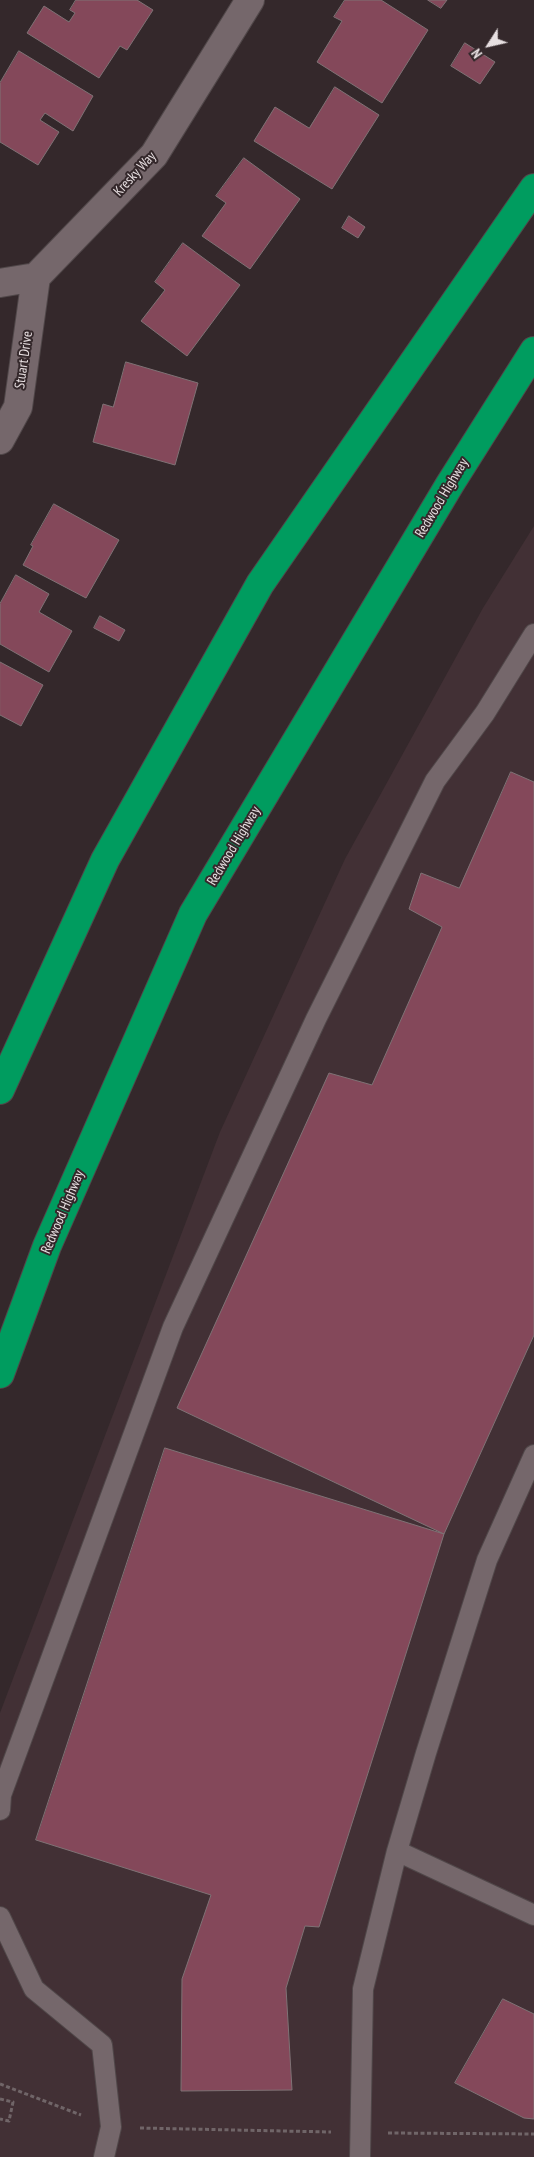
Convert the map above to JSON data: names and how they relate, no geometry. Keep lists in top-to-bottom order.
{
  "streets": {
    "highway": ["Redwood Highway"],
    "street": ["Kresky Way", "Stuart Drive"]
  },
  "crossings": [
    ["Kresky Way", "Stuart Drive"]
  ],
  "north": "bottom left"
}
